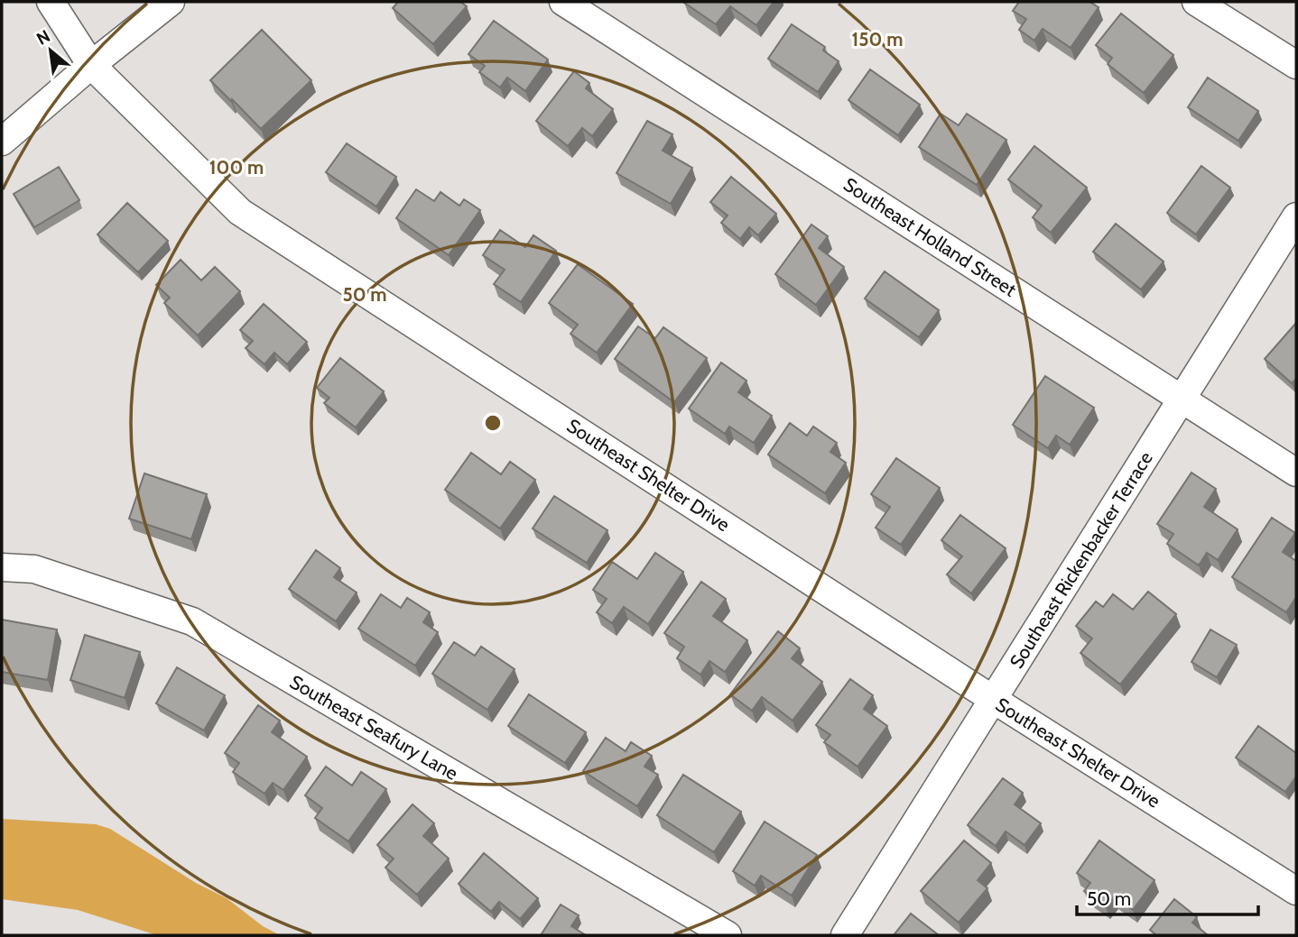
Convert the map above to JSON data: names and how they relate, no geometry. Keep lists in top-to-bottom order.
{
  "streets": {
    "street": [
      "Southeast Holland Street",
      "Southeast Shelter Drive",
      "Southeast Rickenbacker Terrace",
      "Southeast Seafury Lane"
    ]
  },
  "crossings": [
    ["Southeast Holland Street", "Southeast Rickenbacker Terrace"],
    ["Southeast Shelter Drive", "Southeast Rickenbacker Terrace"]
  ],
  "scale_bar": "50 m",
  "north": "top left",
  "rings": ["150 m", "100 m", "50 m"]
}
